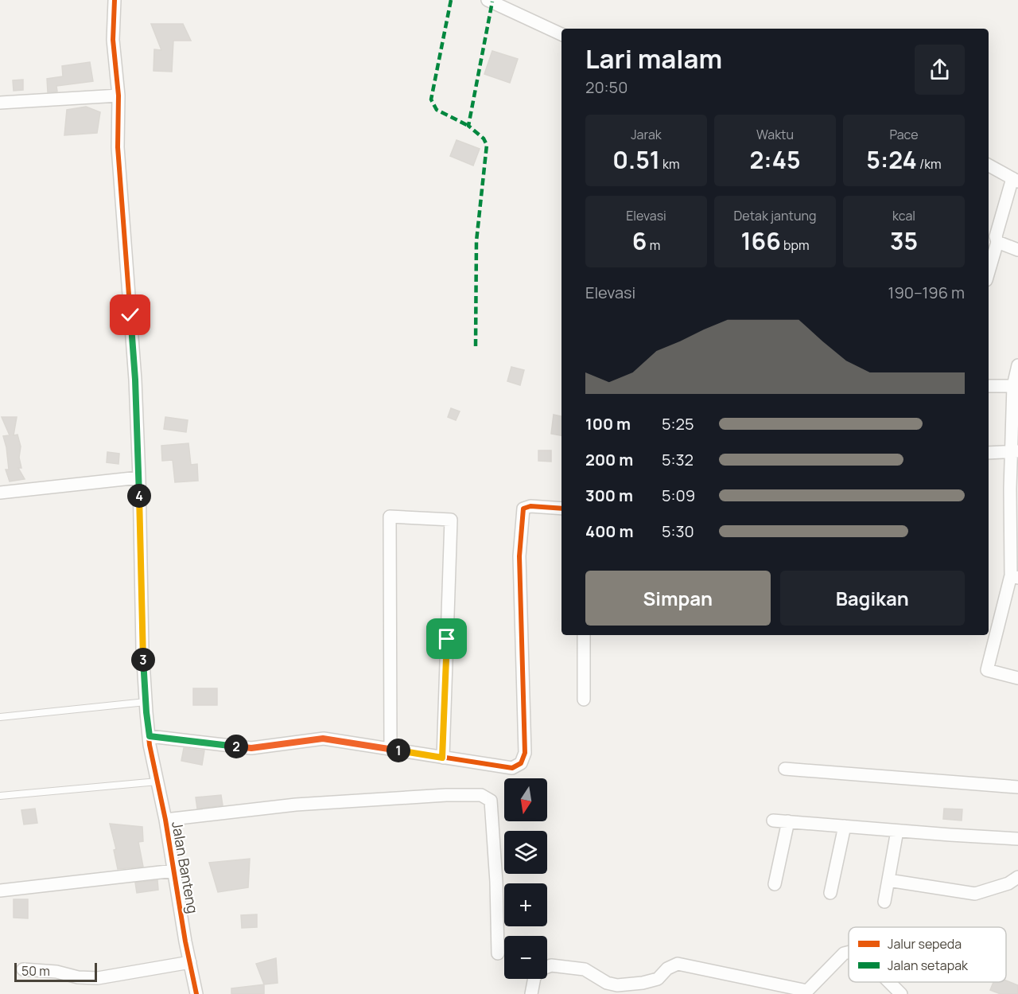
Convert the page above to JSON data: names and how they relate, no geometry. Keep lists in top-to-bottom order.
{
  "streets": {
    "street": ["Jalan Banteng"]
  },
  "legend": ["Jalur sepeda", "Jalan setapak"],
  "scale_bar": "50 m",
  "north": "bottom",
  "page": {
    "heading": ["Lari malam", "20:50"],
    "stats": [
      ["Jarak", "0.51 km"],
      ["Waktu", "2:45"],
      ["Pace", "5:24 /km"],
      ["Elevasi", "6 m"],
      ["Detak jantung", "166 bpm"],
      ["kcal", "35"]
    ],
    "chart": ["Elevasi", "190–196 m"],
    "list": [
      {
        "name": "100 m",
        "note": "5:25"
      },
      {
        "name": "200 m",
        "note": "5:32"
      },
      {
        "name": "300 m",
        "note": "5:09"
      },
      {
        "name": "400 m",
        "note": "5:30"
      }
    ],
    "pins": [
      "4",
      "3",
      "2",
      "1"
    ],
    "buttons": ["Simpan", "Bagikan"],
    "map_buttons": ["+", "−"],
    "scale": "50 m"
  }
}
